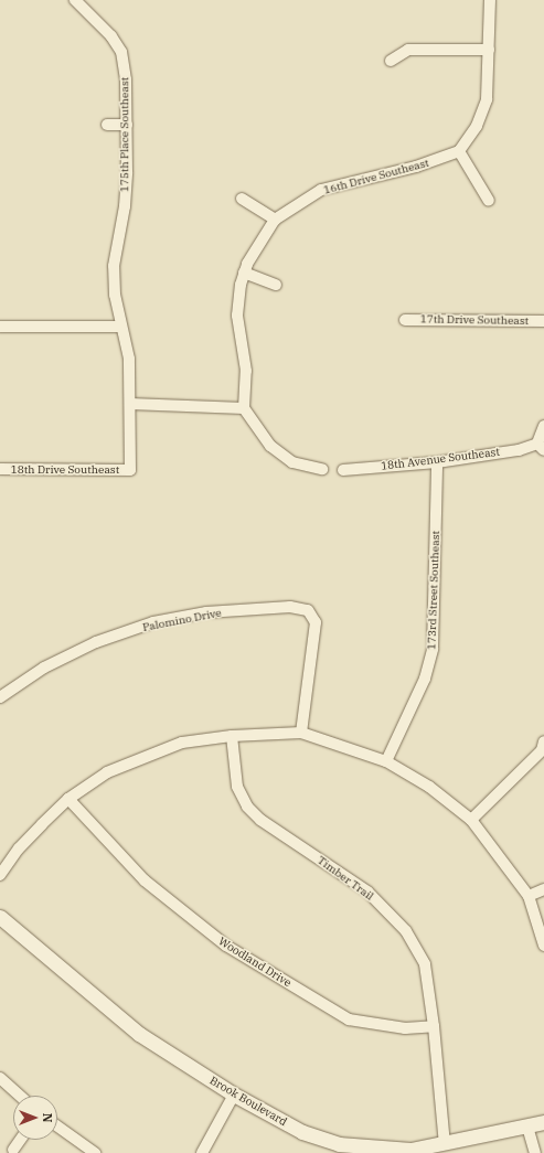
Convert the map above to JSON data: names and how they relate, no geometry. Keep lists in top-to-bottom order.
{
  "streets": {
    "street": [
      "175th Place Southeast",
      "16th Drive Southeast",
      "17th Drive Southeast",
      "18th Avenue Southeast",
      "18th Drive Southeast",
      "173rd Street Southeast",
      "Palomino Drive",
      "Timber Trail",
      "Woodland Drive",
      "Brook Boulevard"
    ]
  },
  "crossings": [
    ["175th Place Southeast", "18th Drive Southeast"],
    ["18th Avenue Southeast", "173rd Street Southeast"],
    ["Timber Trail", "Woodland Drive"],
    ["Timber Trail", "Brook Boulevard"]
  ],
  "north": "right"
}
